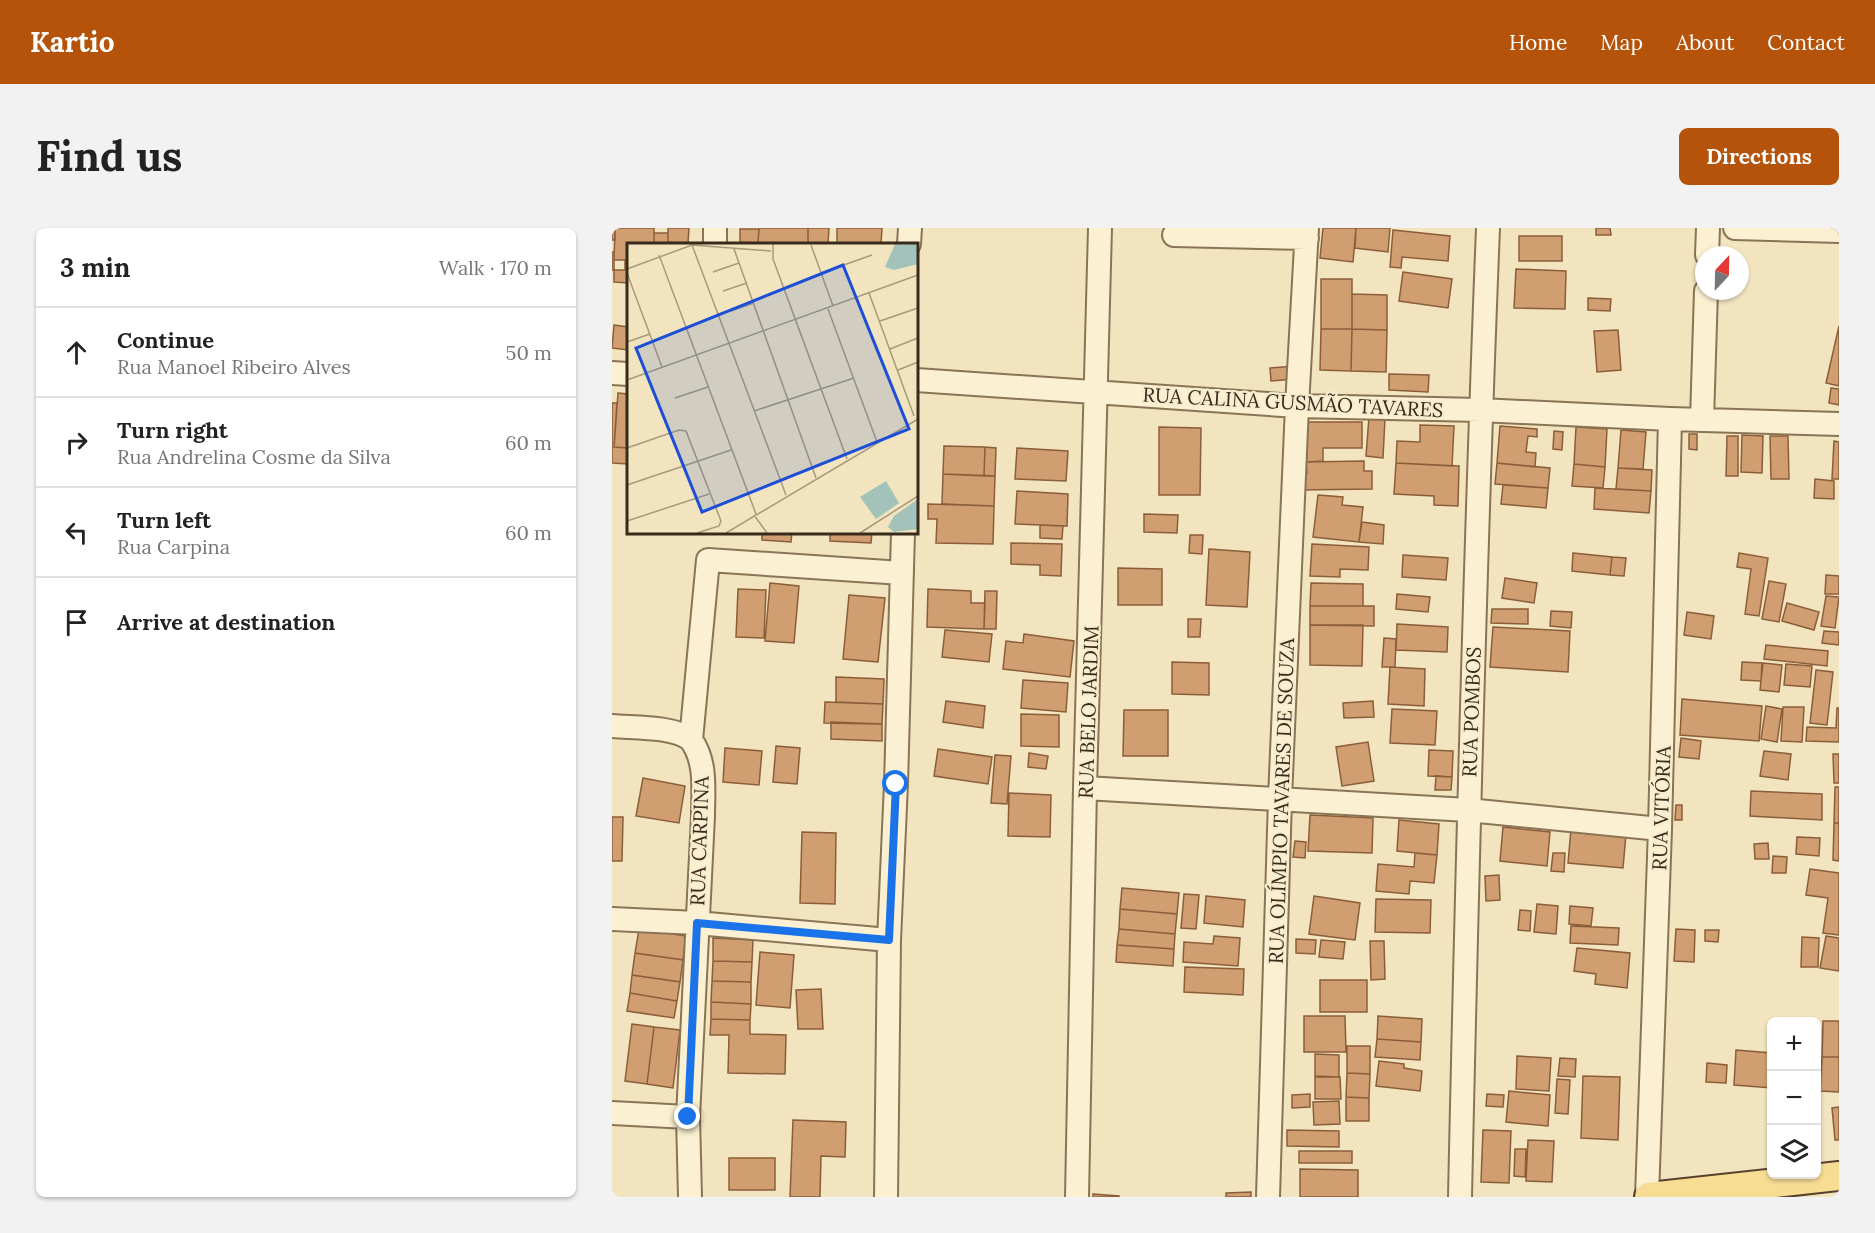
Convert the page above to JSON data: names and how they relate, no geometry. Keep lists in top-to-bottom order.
{
  "streets": {
    "street": [
      "RUA CALINA GUSMÃO TAVARES",
      "RUA BELO JARDIM",
      "RUA POMBOS",
      "RUA OLÍMPIO TAVARES DE SOUZA",
      "RUA VITÓRIA",
      "RUA CARPINA"
    ]
  },
  "crossings": [
    ["RUA CALINA GUSMÃO TAVARES", "RUA BELO JARDIM"],
    ["RUA CALINA GUSMÃO TAVARES", "RUA POMBOS"],
    ["RUA CALINA GUSMÃO TAVARES", "RUA OLÍMPIO TAVARES DE SOUZA"],
    ["RUA CALINA GUSMÃO TAVARES", "RUA VITÓRIA"]
  ],
  "north": "top",
  "page": {
    "header": "Kartio",
    "nav": [
      "Home",
      "Map",
      "About",
      "Contact"
    ],
    "buttons": "Directions",
    "title": "Find us",
    "heading": ["3 min", "Walk · 170 m"],
    "list": [
      ["Continue", "Rua Manoel Ribeiro Alves", "50 m"],
      ["Turn right", "Rua Andrelina Cosme da Silva", "60 m"],
      ["Turn left", "Rua Carpina", "60 m"],
      "Arrive at destination"
    ],
    "map_buttons": ["+", "−"]
  }
}
